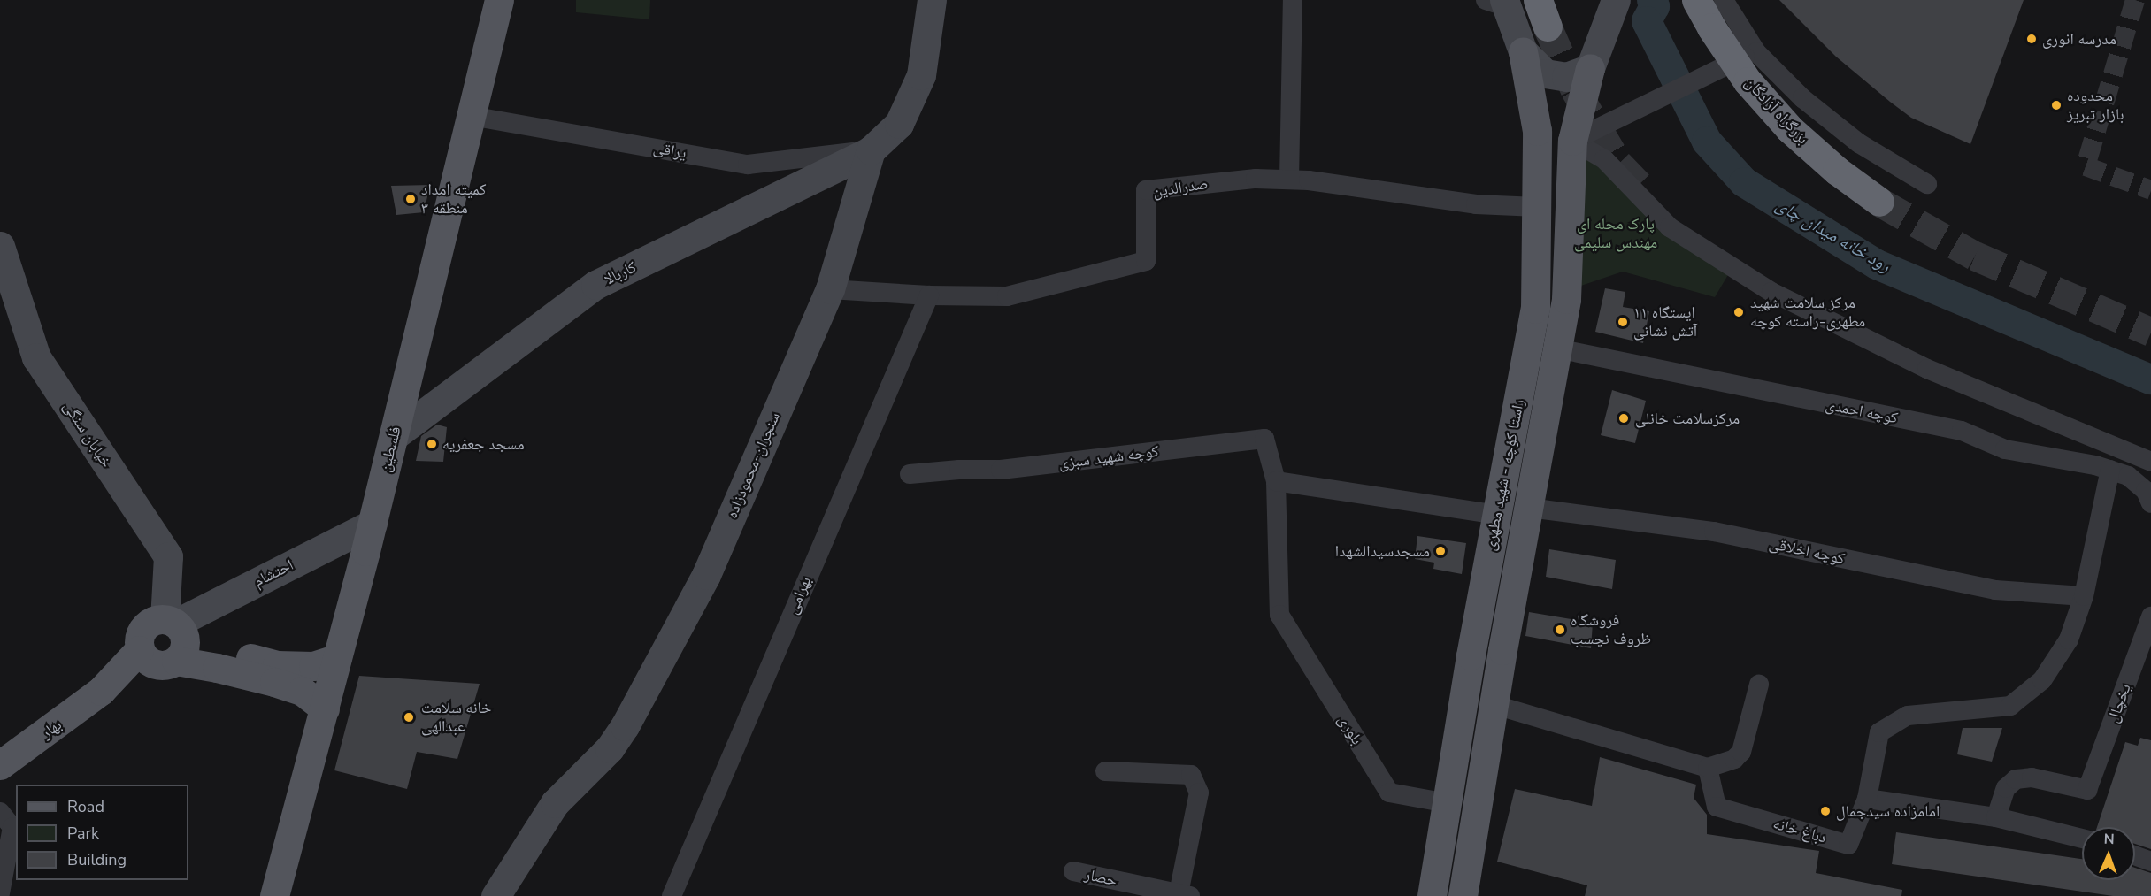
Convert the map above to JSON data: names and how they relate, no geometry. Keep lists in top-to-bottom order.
{
  "streets": {
    "highway": ["بزرگراه آزادگان"],
    "main road": ["فلسطین", "راستا کؤچه - شهید مطهری", "بهار"],
    "street": [
      "یراقی",
      "صدرالدین",
      "کاربالا",
      "کوچه احمدی",
      "خیابان سنگی",
      "کوچه شهید سبزی",
      "سنجران-محمودزاده",
      "کوچه اخلاقی",
      "احتشام",
      "بهرامی",
      "یخچال",
      "بلوری",
      "دباغ خانه",
      "حصار"
    ]
  },
  "crossings": [
    ["یراقی", "کاربالا"],
    ["یراقی", "فلسطین"],
    ["یراقی", "سنجران-محمودزاده"],
    ["صدرالدین", "سنجران-محمودزاده"],
    ["صدرالدین", "راستا کؤچه - شهید مطهری"],
    ["صدرالدین", "بهرامی"],
    ["کاربالا", "فلسطین"],
    ["کاربالا", "سنجران-محمودزاده"],
    ["کوچه احمدی", "راستا کؤچه - شهید مطهری"],
    ["خیابان سنگی", "احتشام"],
    ["خیابان سنگی", "بهار"],
    ["فلسطین", "احتشام"],
    ["کوچه شهید سبزی", "بلوری"],
    ["راستا کؤچه - شهید مطهری", "کوچه اخلاقی"],
    ["راستا کؤچه - شهید مطهری", "بلوری"],
    ["احتشام", "بهار"]
  ],
  "water": ["رود خانه میدان چای"],
  "parks": ["پارک محله ای مهندس سلیمی"],
  "places": [
    "مدرسه انوری",
    "محدوده بازار تبریز",
    "کمیته امداد منطقه ۳",
    "مرکز سلامت شهید مطهری-راسته کوچه",
    "ایستگاه ۱۱ آتش نشانی",
    "مرکزسلامت خانلی",
    "مسجد جعفریه",
    "مسجدسیدالشهدا",
    "فروشگاه ظروف نچسب",
    "خانه سلامت عبدالهی",
    "امامزاده سیدجمال"
  ],
  "legend": ["Road", "Park", "Building"],
  "north": "top"
}
